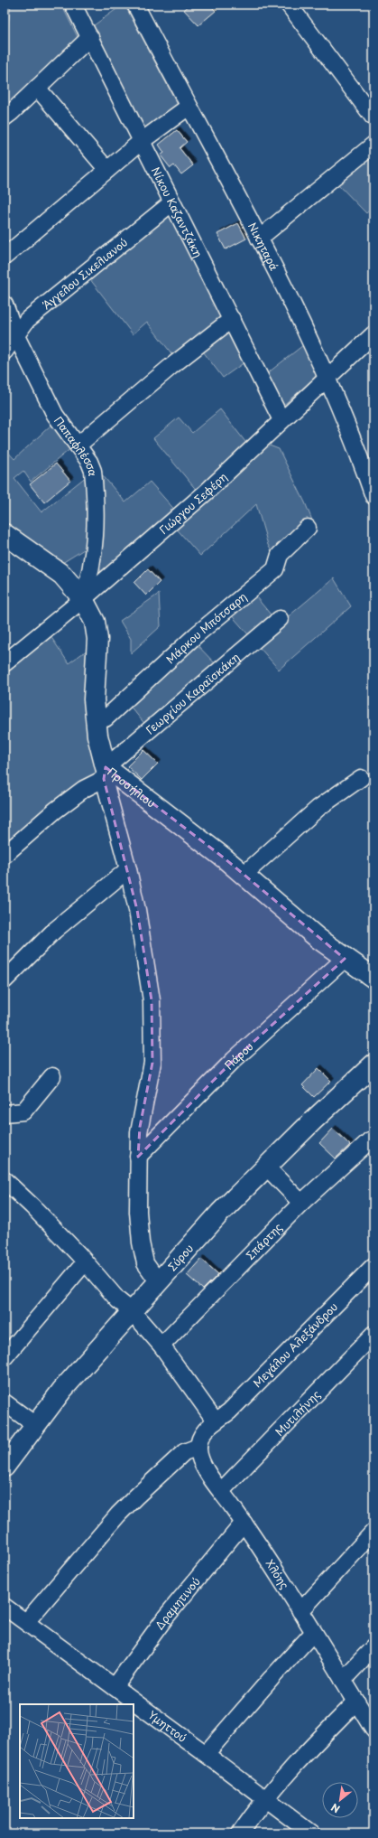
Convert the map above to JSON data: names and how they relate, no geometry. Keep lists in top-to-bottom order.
{
  "streets": {
    "street": [
      "Νίκου Καζαντζάκη",
      "Νικηταρά",
      "Άγγελου Σικελιανού",
      "Παπαφλέσσα",
      "Γιώργου Σεφέρη",
      "Μάρκου Μπότσαρη",
      "Γεωργίου Καραϊσκάκη",
      "Προσήλιου",
      "Πάρου",
      "Σπάρτης",
      "Σύρου",
      "Μεγάλου Αλεξάνδρου",
      "Μυτιλήνης",
      "Χλόης",
      "Δραμητινού",
      "Υμηττού"
    ]
  },
  "crossings": [
    ["Νίκου Καζαντζάκη", "Άγγελου Σικελιανού"],
    ["Νίκου Καζαντζάκη", "Γιώργου Σεφέρη"],
    ["Νικηταρά", "Γιώργου Σεφέρη"],
    ["Άγγελου Σικελιανού", "Παπαφλέσσα"],
    ["Παπαφλέσσα", "Γιώργου Σεφέρη"],
    ["Παπαφλέσσα", "Προσήλιου"],
    ["Γιώργου Σεφέρη", "Προσήλιου"],
    ["Μάρκου Μπότσαρη", "Προσήλιου"],
    ["Γεωργίου Καραϊσκάκη", "Προσήλιου"],
    ["Προσήλιου", "Πάρου"],
    ["Μυτιλήνης", "Χλόης"],
    ["Χλόης", "Δραμητινού"],
    ["Δραμητινού", "Υμηττού"]
  ],
  "north": "bottom left"
}
